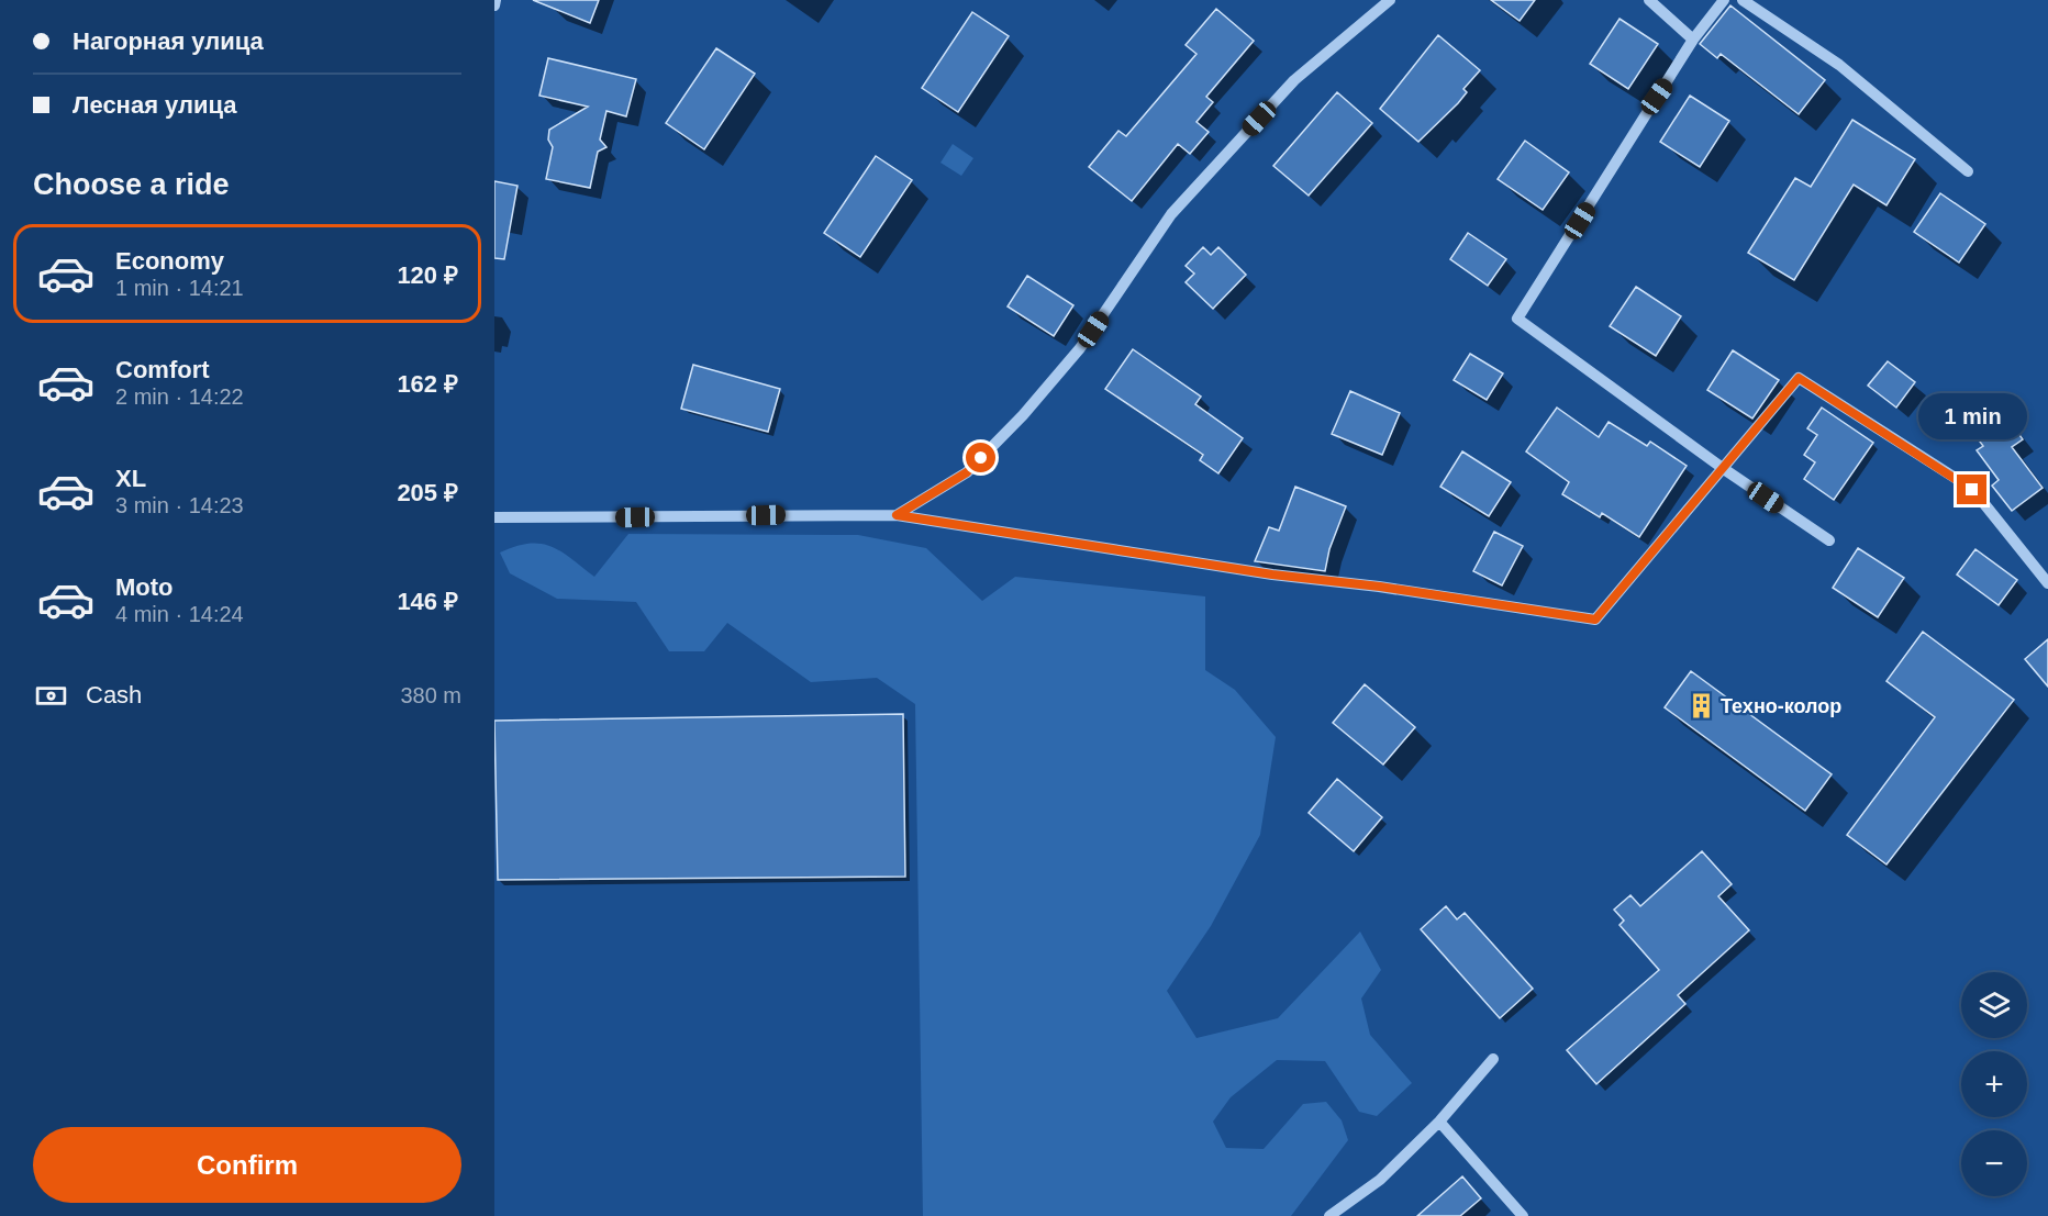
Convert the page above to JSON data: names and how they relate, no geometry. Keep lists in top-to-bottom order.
{
  "places": {
    "building": ["Техно-колор"]
  },
  "page": {
    "banner": ["Нагорная улица", "Лесная улица"],
    "heading": "Choose a ride",
    "list": [
      {
        "name": "Economy",
        "note": "1 min · 14:21",
        "value": "120 ₽"
      },
      {
        "name": "Comfort",
        "note": "2 min · 14:22",
        "value": "162 ₽"
      },
      {
        "name": "XL",
        "note": "3 min · 14:23",
        "value": "205 ₽"
      },
      {
        "name": "Moto",
        "note": "4 min · 14:24",
        "value": "146 ₽"
      }
    ],
    "bubble": "1 min",
    "pay": ["Cash", "380 m"],
    "map_buttons": ["+", "−"],
    "buttons": "Confirm"
  }
}
